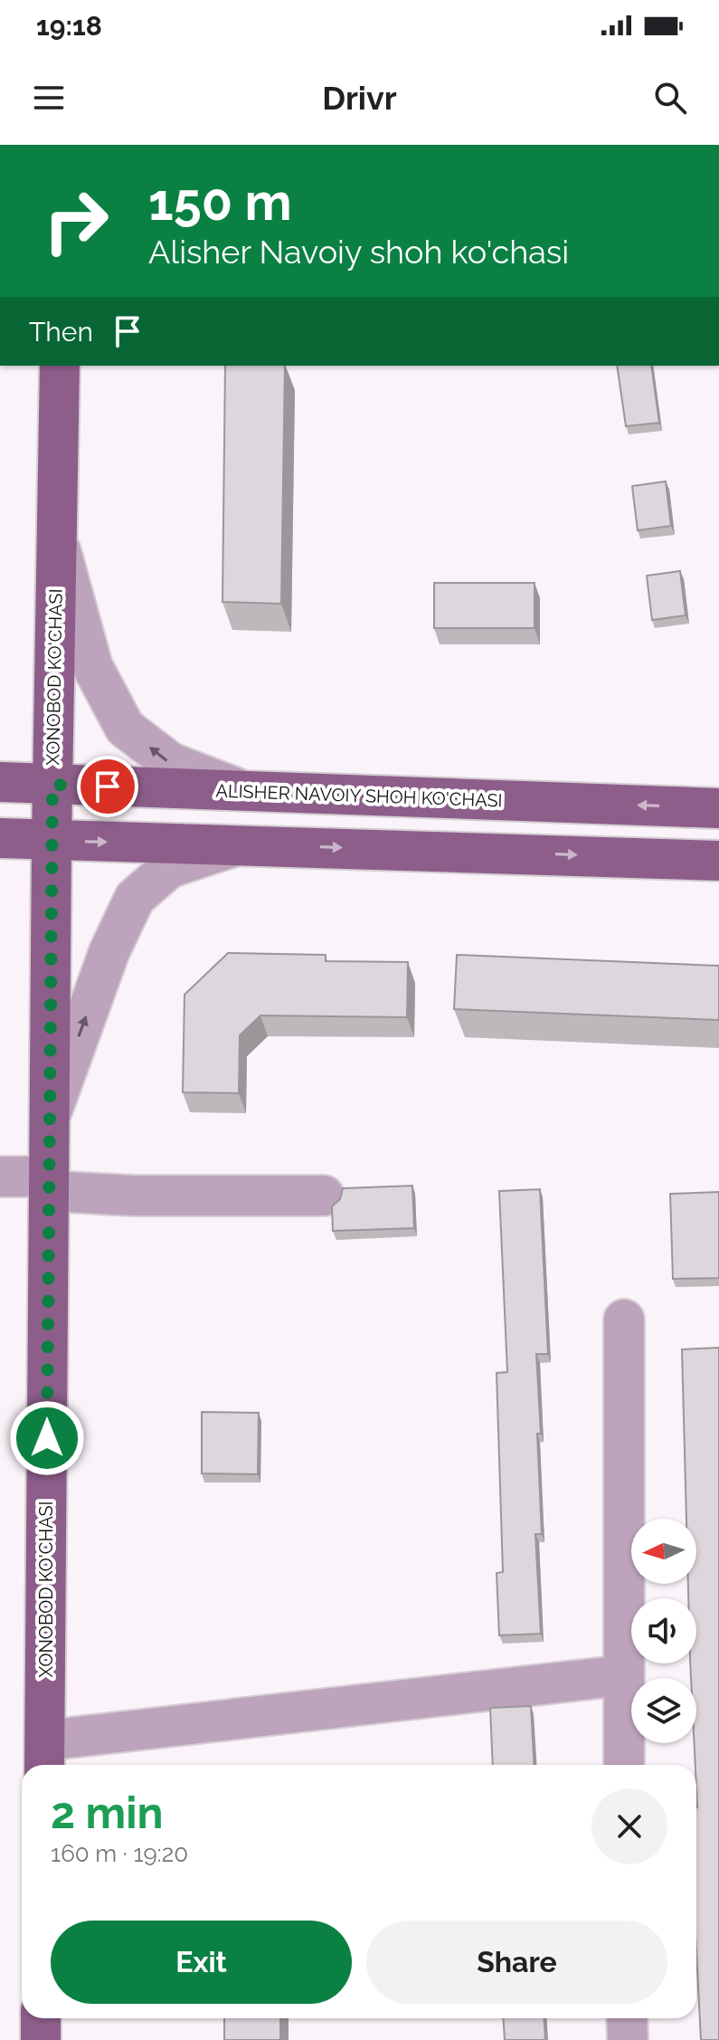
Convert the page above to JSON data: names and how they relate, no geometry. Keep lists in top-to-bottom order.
{
  "streets": {
    "main road": ["XONOBOD KO'CHASI", "ALISHER NAVOIY SHOH KO'CHASI"]
  },
  "crossings": [
    ["XONOBOD KO'CHASI", "ALISHER NAVOIY SHOH KO'CHASI"]
  ],
  "north": "left",
  "page": {
    "status": "19:18",
    "header": "Drivr",
    "turn": ["150 m", "Alisher Navoiy shoh ko'chasi"],
    "then": "Then",
    "heading": ["2 min", "160 m · 19:20"],
    "buttons": ["Exit", "Share"]
  }
}
